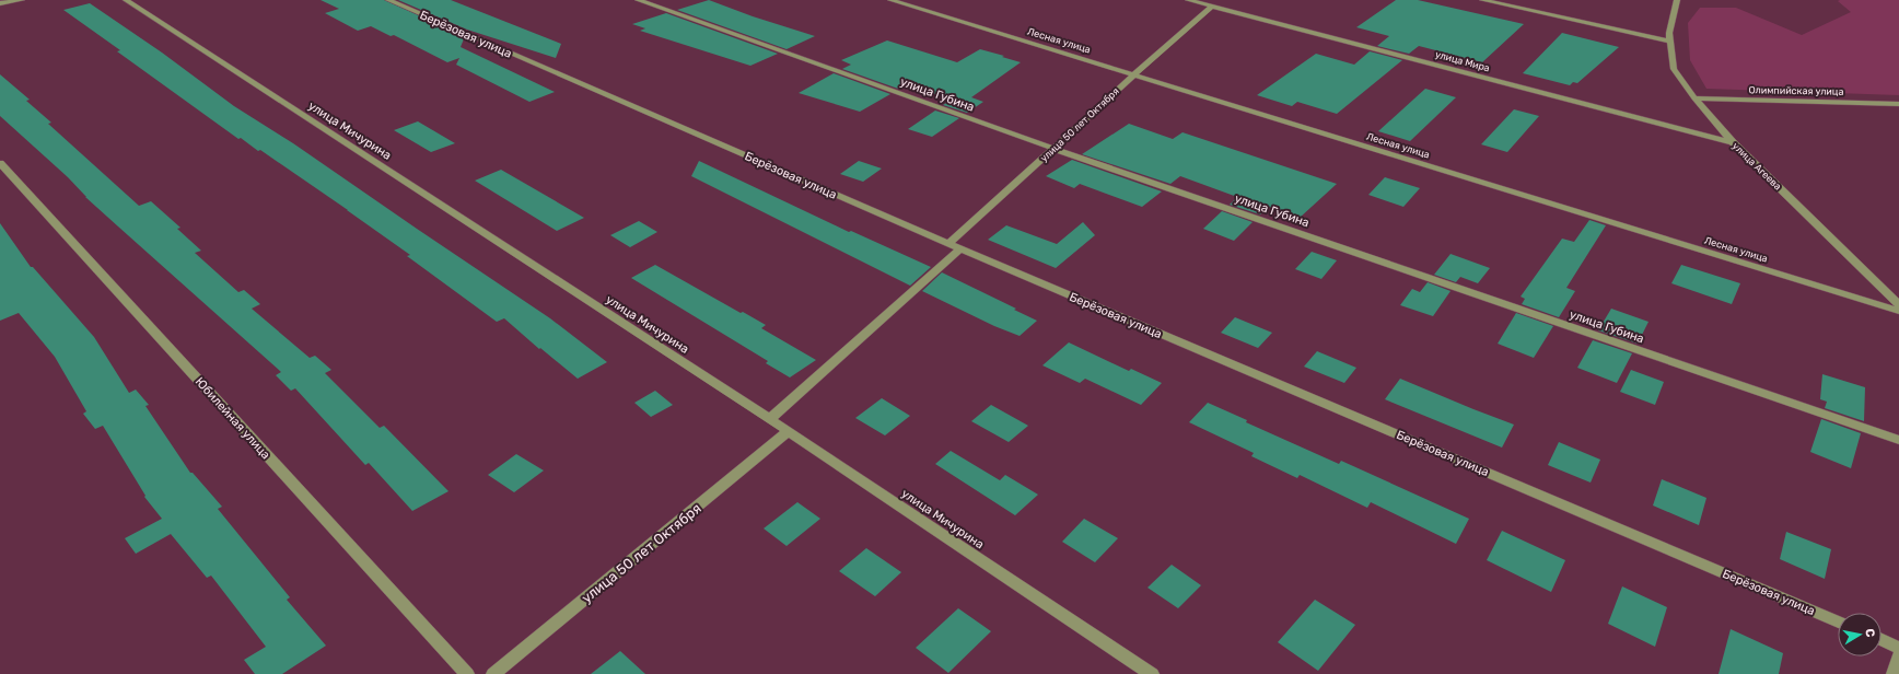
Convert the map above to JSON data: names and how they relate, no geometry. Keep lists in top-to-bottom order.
{
  "streets": {
    "street": [
      "Берёзовая улица",
      "Лесная улица",
      "улица Мира",
      "Олимпийская улица",
      "улица Губина",
      "улица 50 лет Октября",
      "улица Мичурина",
      "улица Агеева",
      "Юбилейная улица"
    ]
  },
  "crossings": [
    ["Берёзовая улица", "улица 50 лет Октября"],
    ["Лесная улица", "улица 50 лет Октября"],
    ["улица Мира", "улица 50 лет Октября"],
    ["улица Мира", "улица Агеева"],
    ["Олимпийская улица", "улица Агеева"],
    ["улица Губина", "улица 50 лет Октября"],
    ["улица 50 лет Октября", "улица Мичурина"]
  ],
  "north": "right"
}
